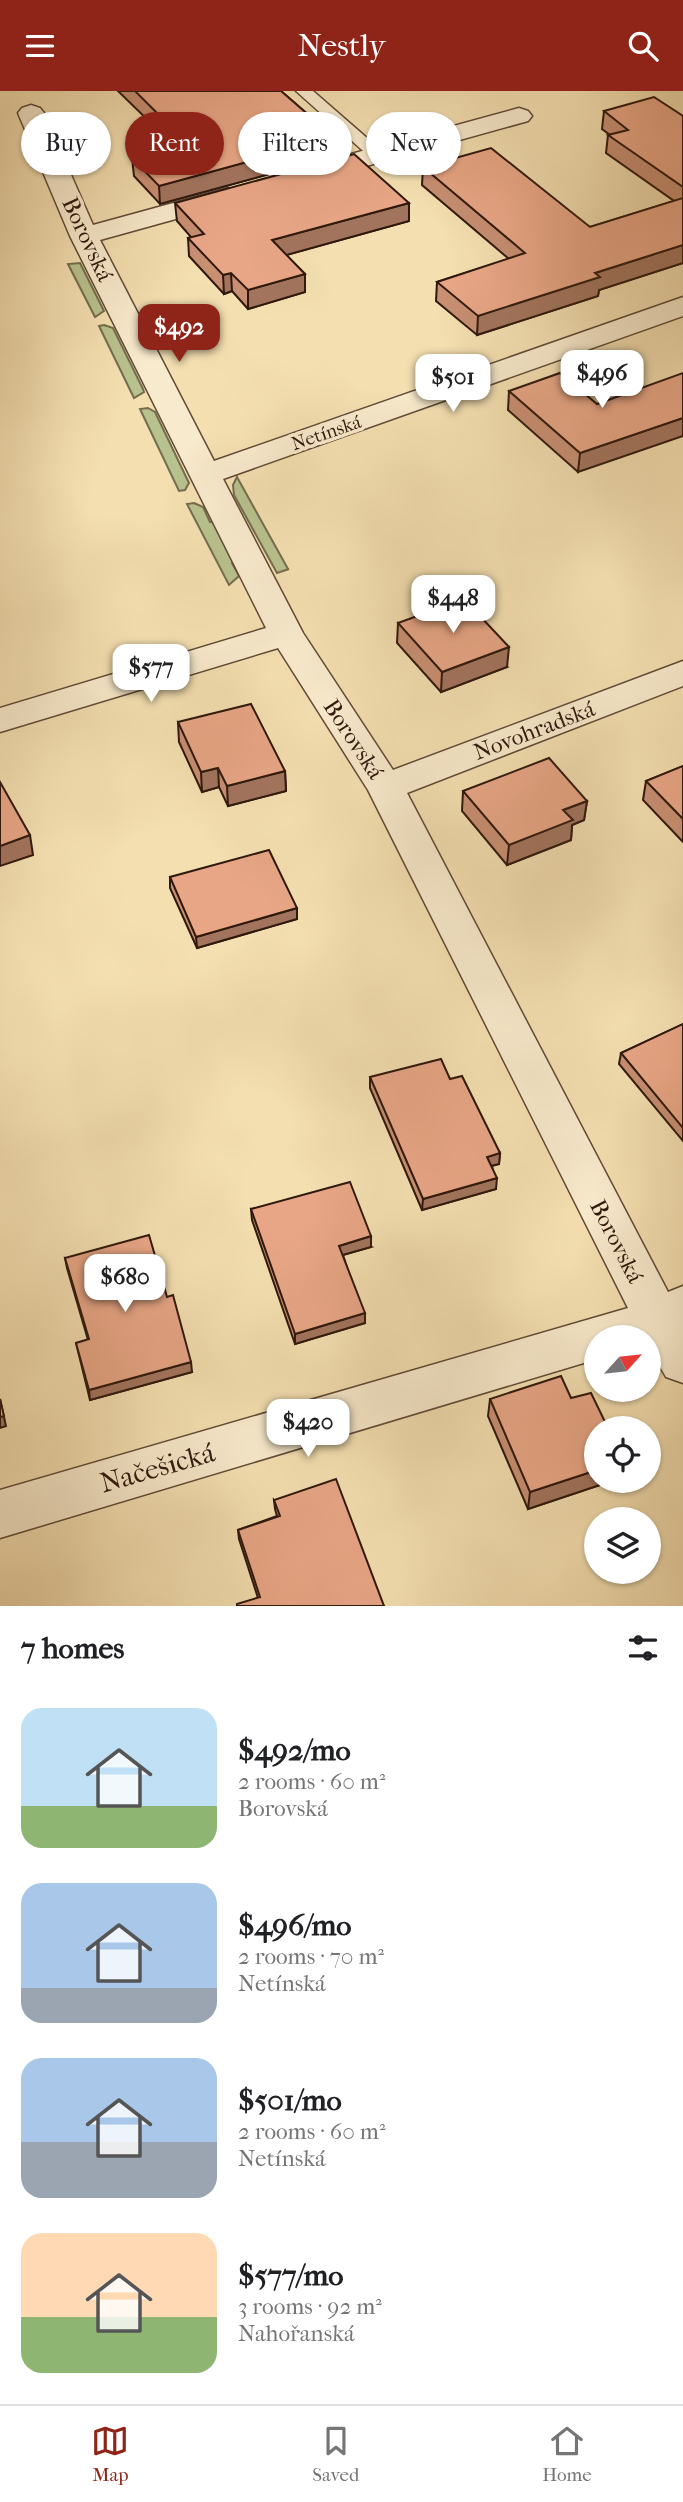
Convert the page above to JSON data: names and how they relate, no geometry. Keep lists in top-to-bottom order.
{
  "streets": {
    "street": [
      "Borovská",
      "Netínská",
      "Novohradská",
      "Načešická"
    ]
  },
  "crossings": [
    ["Borovská", "Netínská"],
    ["Borovská", "Novohradská"],
    ["Borovská", "Načešická"]
  ],
  "north": "top right",
  "page": {
    "header": "Nestly",
    "chip": [
      "Buy",
      "Rent",
      "Filters",
      "New"
    ],
    "price": [
      "$492",
      "$496",
      "$501",
      "$448",
      "$577",
      "$680",
      "$420"
    ],
    "heading": "7 homes",
    "list": [
      {
        "name": "$492/mo",
        "note": "2 rooms · 60 m² · Borovská"
      },
      {
        "name": "$496/mo",
        "note": "2 rooms · 70 m² · Netínská"
      },
      {
        "name": "$501/mo",
        "note": "2 rooms · 60 m² · Netínská"
      },
      {
        "name": "$577/mo",
        "note": "3 rooms · 92 m² · Nahořanská"
      }
    ],
    "tabs": ["Map", "Saved", "Home"]
  }
}
